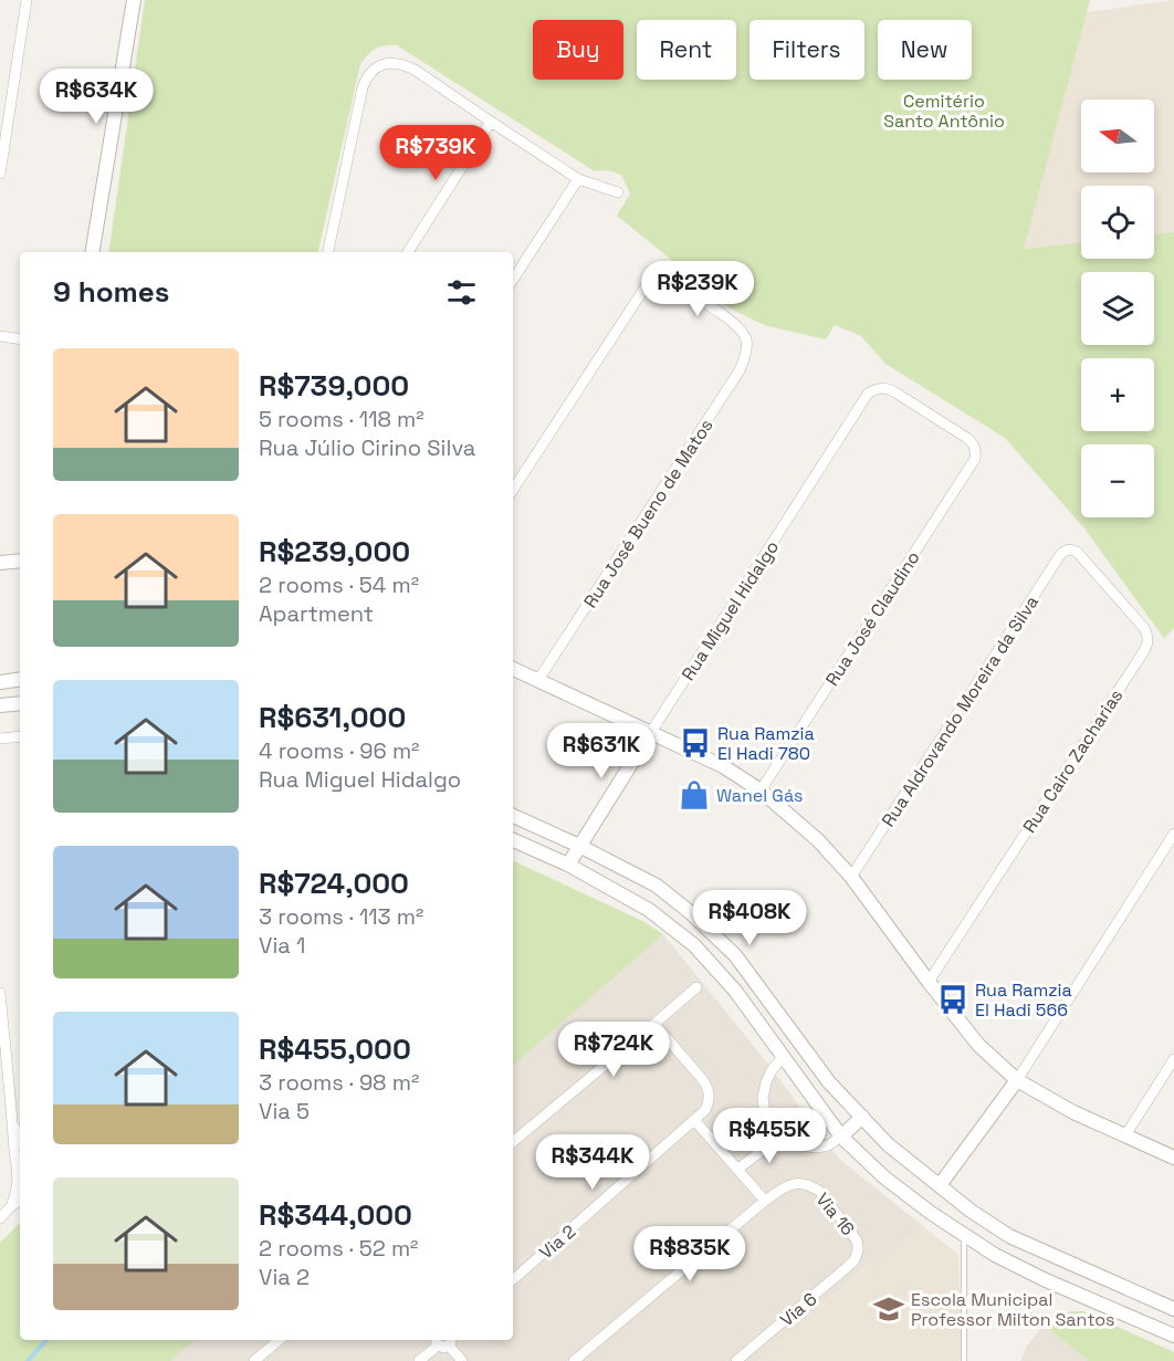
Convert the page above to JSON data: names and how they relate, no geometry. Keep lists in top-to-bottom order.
{
  "streets": {
    "street": [
      "Rua José Bueno de Matos",
      "Rua Miguel Hidalgo",
      "Rua José Claudino",
      "Rua Aldrovando Moreira da Silva",
      "Rua Cairo Zacharias",
      "Via 16",
      "Via 2",
      "Via 6"
    ]
  },
  "crossings": [
    ["Rua Miguel Hidalgo", "Rua José Claudino"],
    ["Rua Aldrovando Moreira da Silva", "Rua Cairo Zacharias"],
    ["Via 16", "Via 6"]
  ],
  "parks": ["Cemitério Santo Antônio"],
  "places": {
    "bus stop": ["Rua Ramzia El Hadi 780", "Rua Ramzia El Hadi 566"],
    "shop": ["Wanel Gás"],
    "school or university": ["Escola Municipal Professor Milton Santos"]
  },
  "north": "left",
  "page": {
    "chip": [
      "Buy",
      "Rent",
      "Filters",
      "New"
    ],
    "price": [
      "R$634K",
      "R$739K",
      "R$239K",
      "R$631K",
      "R$408K",
      "R$724K",
      "R$455K",
      "R$344K",
      "R$835K"
    ],
    "map_buttons": ["+", "−"],
    "heading": "9 homes",
    "list": [
      {
        "name": "R$739,000",
        "note": "5 rooms · 118 m² · Rua Júlio Cirino Silva"
      },
      {
        "name": "R$239,000",
        "note": "2 rooms · 54 m² · Apartment"
      },
      {
        "name": "R$631,000",
        "note": "4 rooms · 96 m² · Rua Miguel Hidalgo"
      },
      {
        "name": "R$724,000",
        "note": "3 rooms · 113 m² · Via 1"
      },
      {
        "name": "R$455,000",
        "note": "3 rooms · 98 m² · Via 5"
      },
      {
        "name": "R$344,000",
        "note": "2 rooms · 52 m² · Via 2"
      }
    ]
  }
}
